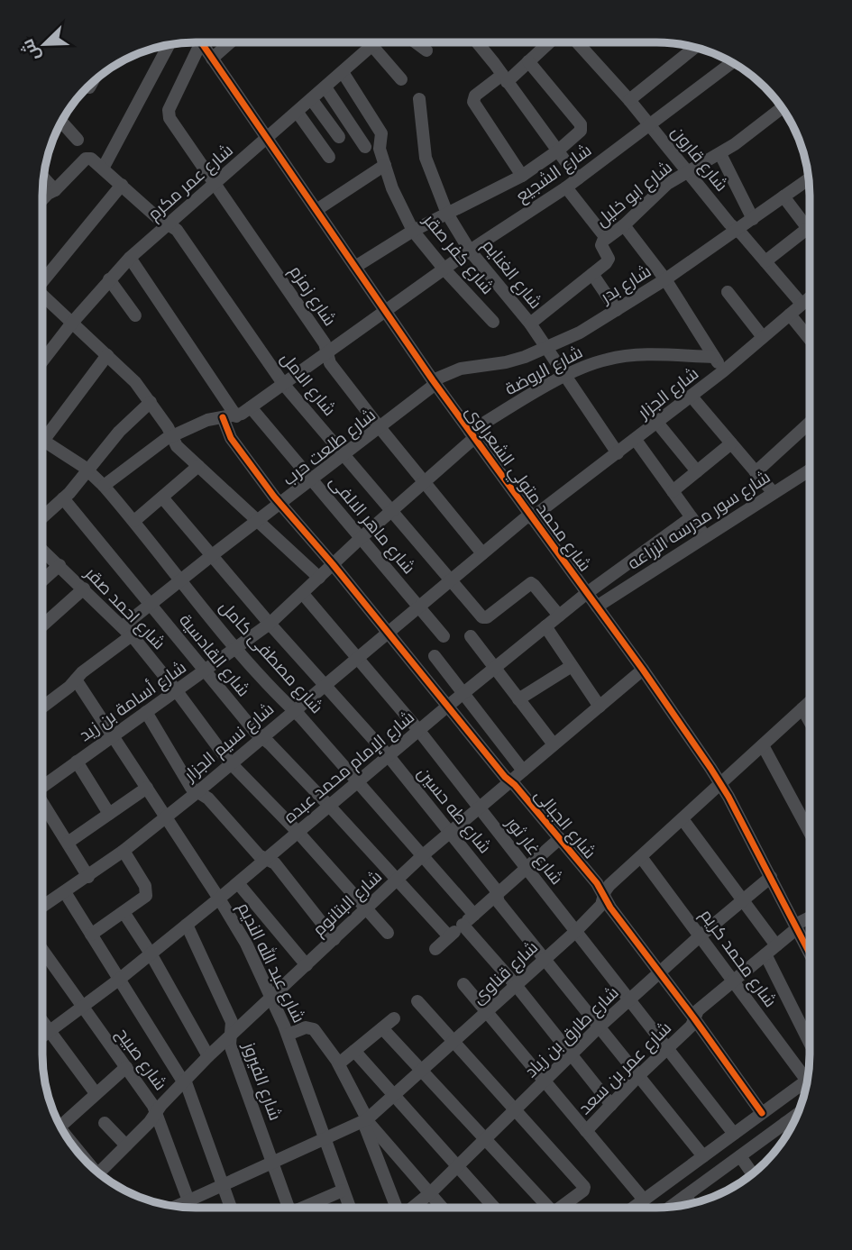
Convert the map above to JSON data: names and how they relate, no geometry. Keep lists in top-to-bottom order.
{
  "streets": {
    "street": [
      "شارع قارون",
      "شارع الشجيع",
      "شارع عمر مكرم",
      "شارع ابو خليل",
      "شارع كفر صقر",
      "شارع الغنايم",
      "شارع بدر",
      "شارع زمزم",
      "شارع الروضة",
      "شارع الامل",
      "شارع الجزار",
      "شارع طلعت حرب",
      "شارع محمد متولي الشعراوى",
      "شارع سور مدرسه الزراعه",
      "شارع ماهر الالفى",
      "شارع احمد صقر",
      "شارع القادسية",
      "شارع مصطفى كامل",
      "شارع أسامة بن زيد",
      "شارع نسيم الجزار",
      "شارع الإمام محمد عبده",
      "شارع طه حسين",
      "شارع الجبالى",
      "شارع غار ثور",
      "شارع البتانوم",
      "شارع محمد كريم",
      "شارع عبد الله النديم",
      "شارع قناوى",
      "شارع طارق بن زياد",
      "شارع صبيح",
      "شارع عمر بن سعد",
      "شارع الفيروز"
    ]
  },
  "crossings": [
    ["شارع قارون", "شارع الشجيع"],
    ["شارع قارون", "شارع ابو خليل"],
    ["شارع قارون", "شارع بدر"],
    ["شارع قارون", "شارع الجزار"],
    ["شارع الشجيع", "شارع كفر صقر"],
    ["شارع الشجيع", "شارع الغنايم"],
    ["شارع الشجيع", "شارع زمزم"],
    ["شارع الشجيع", "شارع الامل"],
    ["شارع الشجيع", "شارع محمد متولي الشعراوى"],
    ["شارع الشجيع", "شارع ماهر الالفى"],
    ["شارع الشجيع", "شارع مصطفى كامل"],
    ["شارع الشجيع", "شارع الجبالى"],
    ["شارع عمر مكرم", "شارع كفر صقر"],
    ["شارع عمر مكرم", "شارع زمزم"],
    ["شارع عمر مكرم", "شارع الامل"],
    ["شارع عمر مكرم", "شارع محمد متولي الشعراوى"],
    ["شارع ابو خليل", "شارع الغنايم"],
    ["شارع الغنايم", "شارع بدر"],
    ["شارع الغنايم", "شارع الروضة"],
    ["شارع الغنايم", "شارع الجزار"],
    ["شارع بدر", "شارع طلعت حرب"],
    ["شارع بدر", "شارع محمد متولي الشعراوى"],
    ["شارع زمزم", "شارع طلعت حرب"],
    ["شارع زمزم", "شارع أسامة بن زيد"],
    ["شارع زمزم", "شارع نسيم الجزار"],
    ["شارع الروضة", "شارع محمد متولي الشعراوى"],
    ["شارع الروضة", "شارع أسامة بن زيد"],
    ["شارع الامل", "شارع طلعت حرب"],
    ["شارع الامل", "شارع أسامة بن زيد"],
    ["شارع الامل", "شارع نسيم الجزار"],
    ["شارع الامل", "شارع الإمام محمد عبده"],
    ["شارع الجزار", "شارع محمد متولي الشعراوى"],
    ["شارع الجزار", "شارع نسيم الجزار"],
    ["شارع طلعت حرب", "شارع محمد متولي الشعراوى"],
    ["شارع طلعت حرب", "شارع ماهر الالفى"],
    ["شارع طلعت حرب", "شارع احمد صقر"],
    ["شارع طلعت حرب", "شارع القادسية"],
    ["شارع طلعت حرب", "شارع مصطفى كامل"],
    ["شارع طلعت حرب", "شارع طه حسين"],
    ["شارع طلعت حرب", "شارع الجبالى"],
    ["شارع طلعت حرب", "شارع عبد الله النديم"],
    ["شارع محمد متولي الشعراوى", "شارع سور مدرسه الزراعه"],
    ["شارع محمد متولي الشعراوى", "شارع أسامة بن زيد"],
    ["شارع محمد متولي الشعراوى", "شارع نسيم الجزار"],
    ["شارع محمد متولي الشعراوى", "شارع الإمام محمد عبده"],
    ["شارع محمد متولي الشعراوى", "شارع البتانوم"],
    ["شارع محمد متولي الشعراوى", "شارع قناوى"],
    ["شارع محمد متولي الشعراوى", "شارع طارق بن زياد"],
    ["شارع محمد متولي الشعراوى", "شارع عمر بن سعد"],
    ["شارع ماهر الالفى", "شارع أسامة بن زيد"],
    ["شارع ماهر الالفى", "شارع نسيم الجزار"],
    ["شارع احمد صقر", "شارع أسامة بن زيد"],
    ["شارع احمد صقر", "شارع نسيم الجزار"],
    ["شارع احمد صقر", "شارع الإمام محمد عبده"],
    ["شارع احمد صقر", "شارع البتانوم"],
    ["شارع القادسية", "شارع أسامة بن زيد"],
    ["شارع القادسية", "شارع نسيم الجزار"],
    ["شارع القادسية", "شارع الإمام محمد عبده"],
    ["شارع القادسية", "شارع البتانوم"],
    ["شارع مصطفى كامل", "شارع أسامة بن زيد"],
    ["شارع مصطفى كامل", "شارع نسيم الجزار"],
    ["شارع مصطفى كامل", "شارع الإمام محمد عبده"],
    ["شارع مصطفى كامل", "شارع البتانوم"],
    ["شارع أسامة بن زيد", "شارع طه حسين"],
    ["شارع أسامة بن زيد", "شارع الجبالى"],
    ["شارع أسامة بن زيد", "شارع غار ثور"],
    ["شارع أسامة بن زيد", "شارع عبد الله النديم"],
    ["شارع نسيم الجزار", "شارع طه حسين"],
    ["شارع نسيم الجزار", "شارع الجبالى"],
    ["شارع نسيم الجزار", "شارع غار ثور"],
    ["شارع نسيم الجزار", "شارع عبد الله النديم"],
    ["شارع الإمام محمد عبده", "شارع طه حسين"],
    ["شارع الإمام محمد عبده", "شارع الجبالى"],
    ["شارع الإمام محمد عبده", "شارع غار ثور"],
    ["شارع الإمام محمد عبده", "شارع عبد الله النديم"],
    ["شارع الإمام محمد عبده", "شارع صبيح"],
    ["شارع الإمام محمد عبده", "شارع الفيروز"],
    ["شارع طه حسين", "شارع البتانوم"],
    ["شارع طه حسين", "شارع قناوى"],
    ["شارع طه حسين", "شارع طارق بن زياد"],
    ["شارع طه حسين", "شارع عمر بن سعد"],
    ["شارع الجبالى", "شارع البتانوم"],
    ["شارع الجبالى", "شارع قناوى"],
    ["شارع الجبالى", "شارع طارق بن زياد"],
    ["شارع الجبالى", "شارع عمر بن سعد"],
    ["شارع غار ثور", "شارع البتانوم"],
    ["شارع غار ثور", "شارع قناوى"],
    ["شارع غار ثور", "شارع طارق بن زياد"],
    ["شارع غار ثور", "شارع عمر بن سعد"],
    ["شارع البتانوم", "شارع عبد الله النديم"],
    ["شارع البتانوم", "شارع صبيح"],
    ["شارع البتانوم", "شارع الفيروز"],
    ["شارع محمد كريم", "شارع قناوى"],
    ["شارع محمد كريم", "شارع طارق بن زياد"],
    ["شارع محمد كريم", "شارع عمر بن سعد"],
    ["شارع عبد الله النديم", "شارع قناوى"],
    ["شارع قناوى", "شارع صبيح"],
    ["شارع قناوى", "شارع الفيروز"]
  ],
  "north": "bottom left"
}
